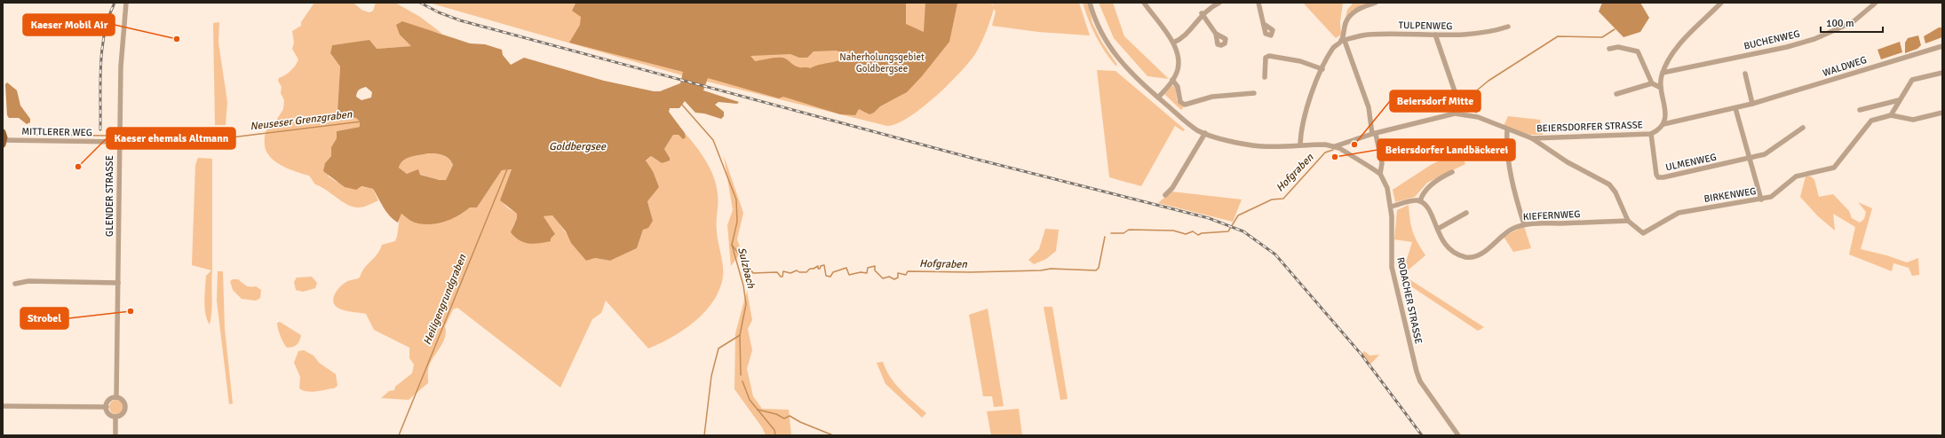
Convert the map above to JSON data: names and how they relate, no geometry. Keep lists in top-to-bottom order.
{
  "streets": {
    "street": [
      "TULPENWEG",
      "BUCHENWEG",
      "WALDWEG",
      "BEIERSDORFER STRASSE",
      "MITTLERER WEG",
      "ULMENWEG",
      "BIRKENWEG",
      "GLENDER STRASSE",
      "KIEFERNWEG",
      "RODACHER STRASSE"
    ]
  },
  "crossings": [
    ["WALDWEG", "BEIERSDORFER STRASSE"],
    ["BEIERSDORFER STRASSE", "ULMENWEG"],
    ["BEIERSDORFER STRASSE", "BIRKENWEG"],
    ["MITTLERER WEG", "GLENDER STRASSE"],
    ["BIRKENWEG", "KIEFERNWEG"]
  ],
  "water": [
    "Neuseser Grenzgraben",
    "Goldbergsee",
    "Hofgraben",
    "Sulzbach",
    "Heiligengrundgraben"
  ],
  "parks": ["Naherholungsgebiet Goldbergsee"],
  "places": [
    "Kaeser Mobil Air",
    "Beiersdorf Mitte",
    "Beiersdorfer Landbäckerei",
    "Kaeser ehemals Altmann",
    "Strobel"
  ],
  "scale_bar": "100 m"
}
